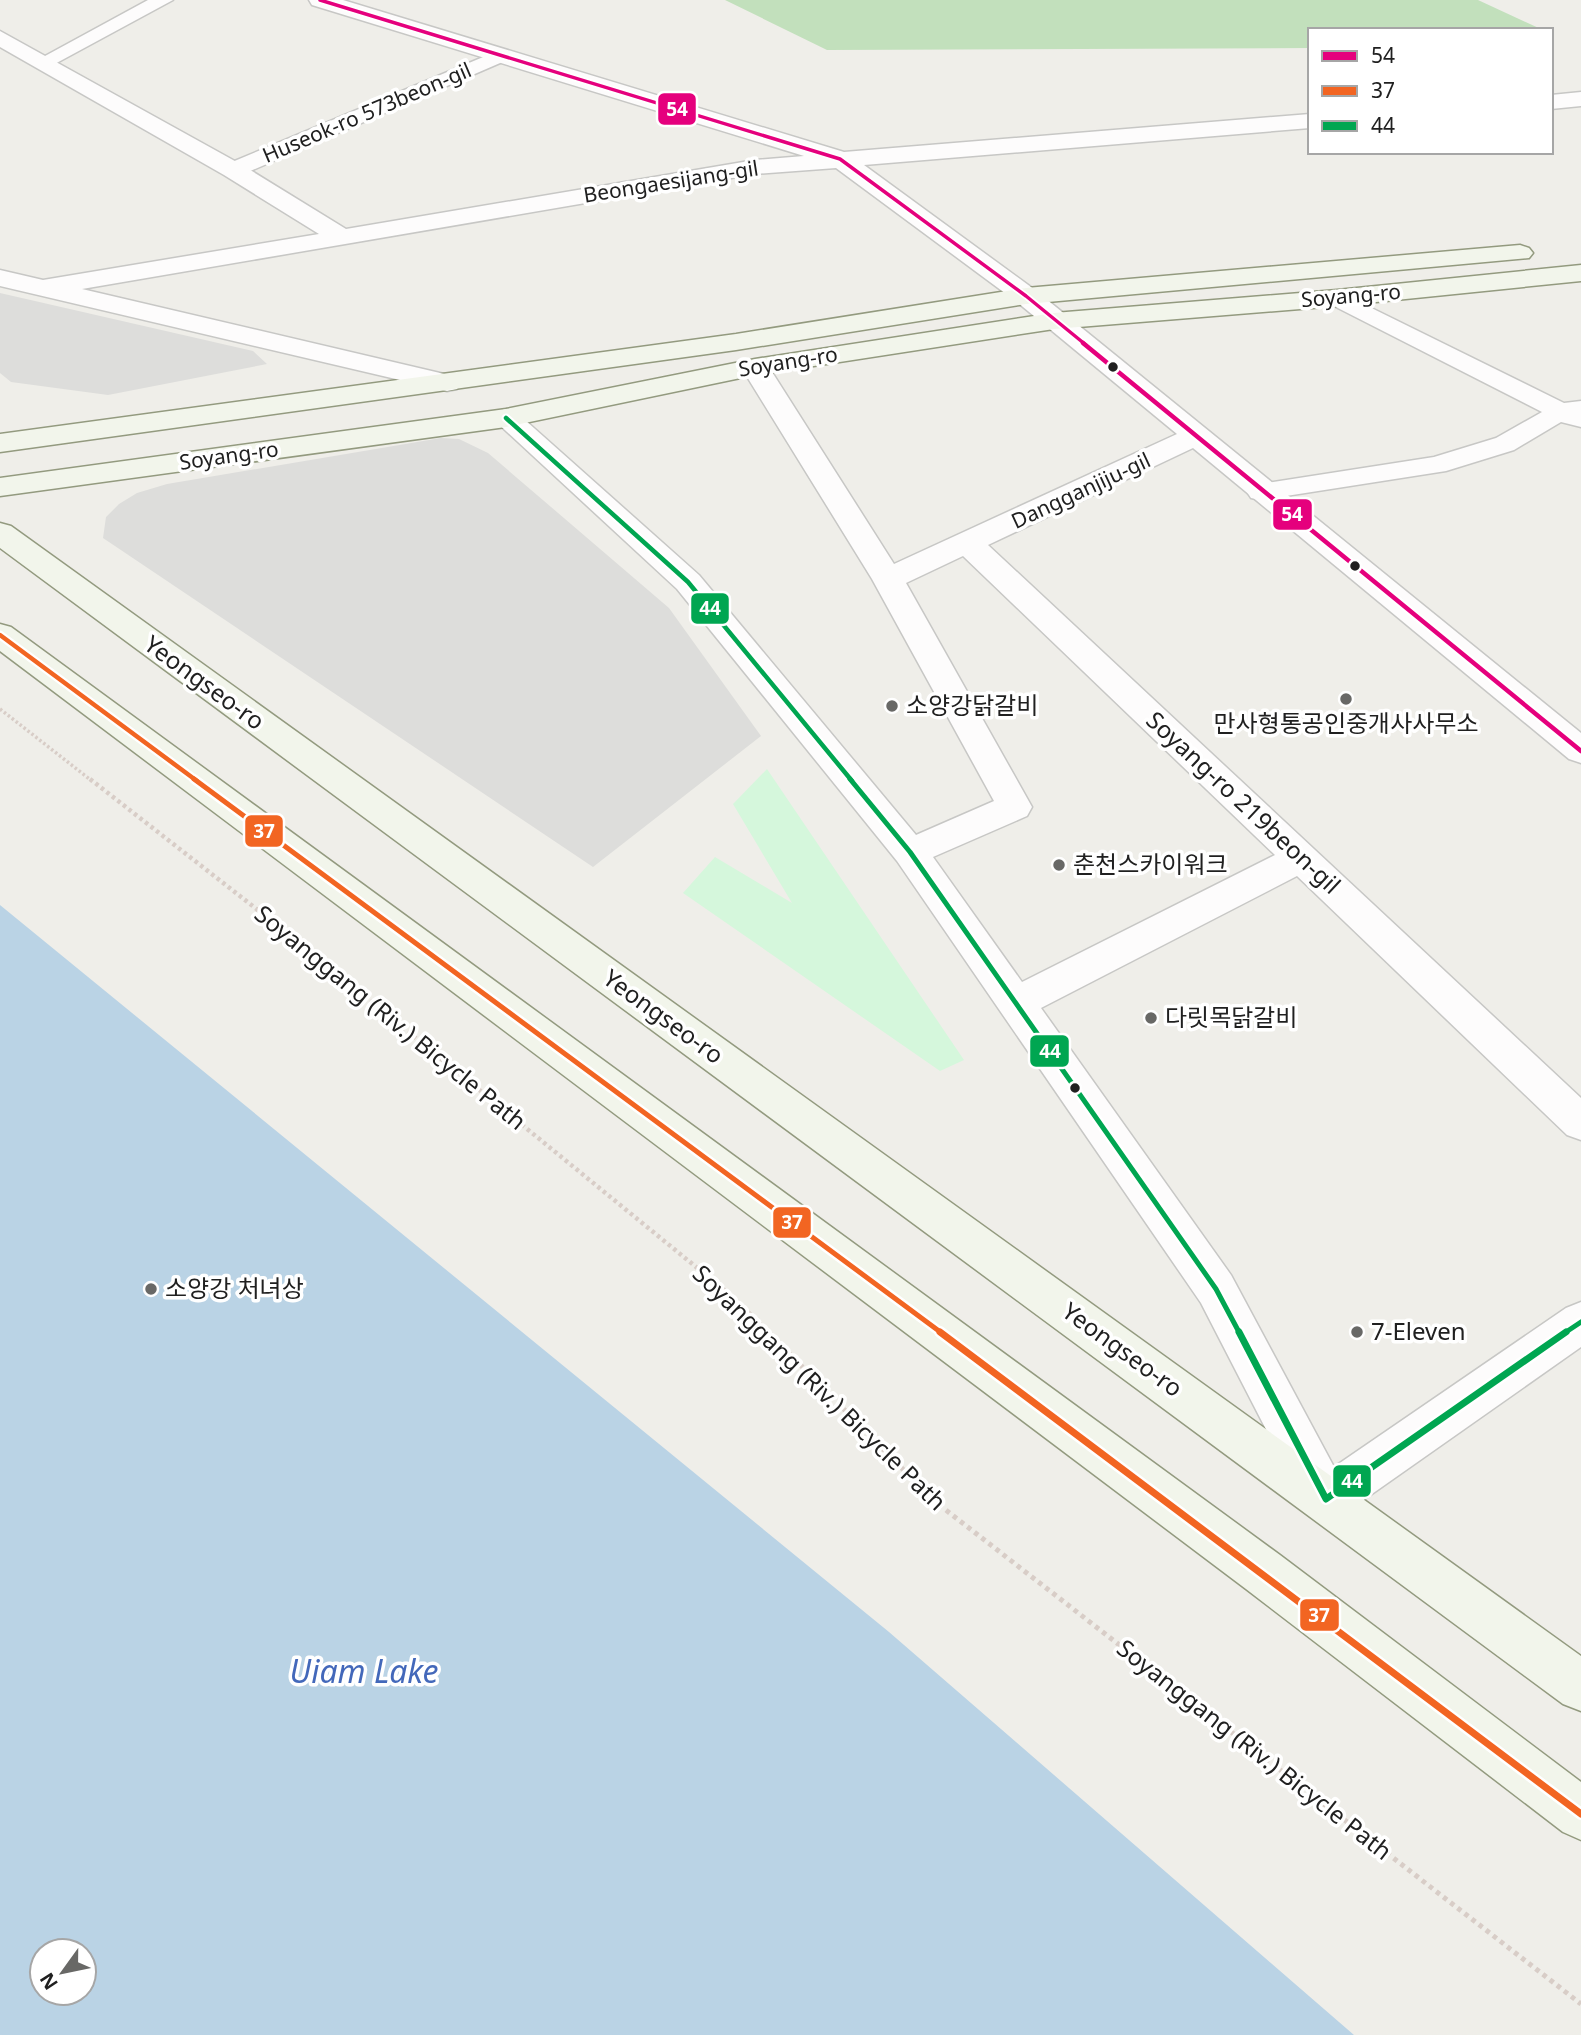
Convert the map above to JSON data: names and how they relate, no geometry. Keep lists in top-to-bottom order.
{
  "streets": {
    "street": [
      "Huseok-ro 573beon-gil",
      "Beongaesijang-gil",
      "Soyang-ro",
      "Dangganjiju-gil",
      "Yeongseo-ro",
      "Soyang-ro 219beon-gil"
    ],
    "path": ["Soyanggang (Riv.) Bicycle Path"]
  },
  "crossings": [
    ["Huseok-ro 573beon-gil", "Beongaesijang-gil"],
    ["Soyang-ro", "Yeongseo-ro"],
    ["Dangganjiju-gil", "Soyang-ro 219beon-gil"]
  ],
  "water": ["Uiam Lake"],
  "places": [
    "만사형통공인중개사사무소",
    "소양강닭갈비",
    "춘천스카이워크",
    "다릿목닭갈비",
    "소양강 처녀상",
    "7-Eleven"
  ],
  "lines": ["transit line 54", "transit line 44", "transit line 37"],
  "legend": ["54", "37", "44"],
  "north": "bottom left"
}
